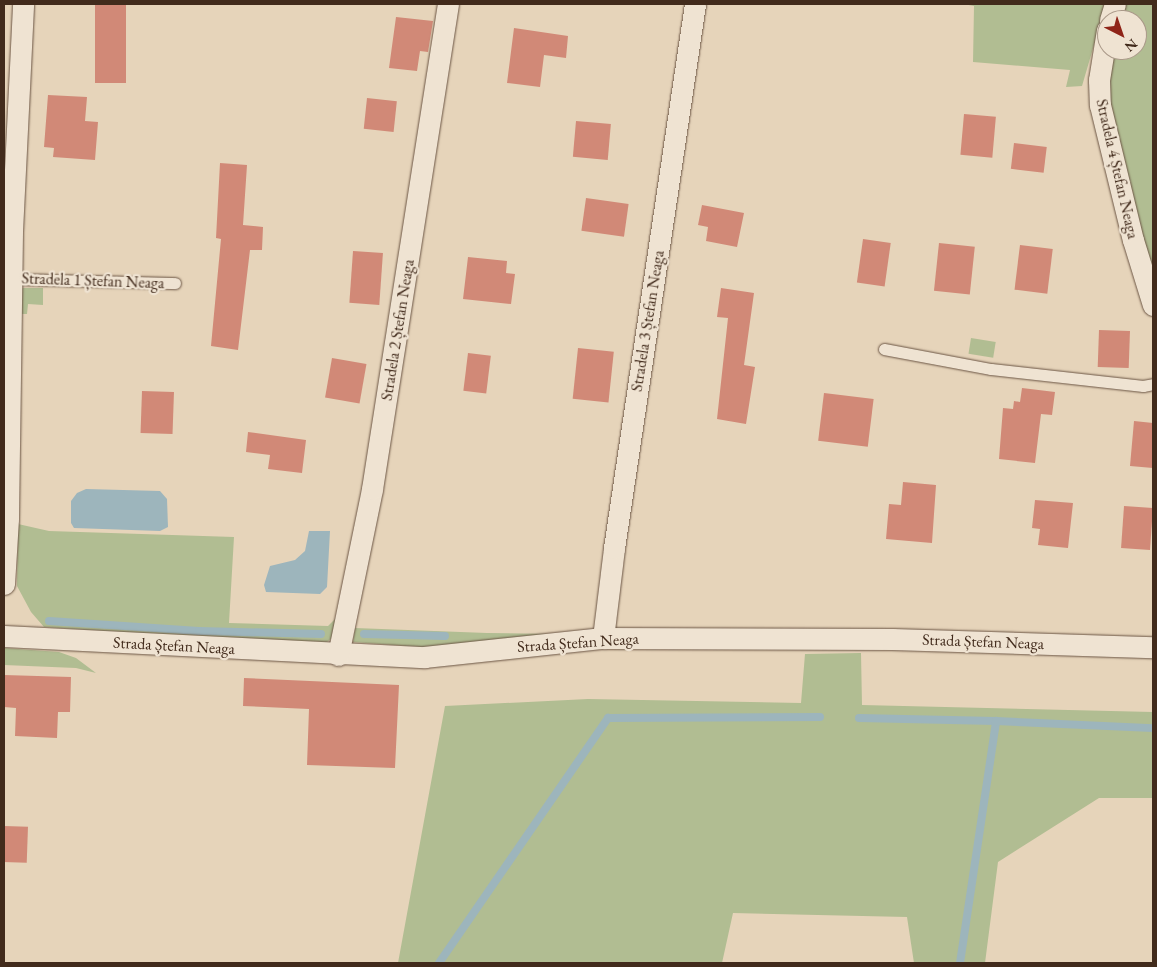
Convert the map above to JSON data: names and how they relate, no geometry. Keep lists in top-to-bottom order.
{
  "streets": {
    "street": [
      "Stradela 4 Ștefan Neaga",
      "Stradela 1 Ștefan Neaga",
      "Stradela 3 Ștefan Neaga",
      "Stradela 2 Ștefan Neaga",
      "Strada Ștefan Neaga"
    ]
  },
  "crossings": [
    ["Stradela 3 Ștefan Neaga", "Strada Ștefan Neaga"],
    ["Stradela 2 Ștefan Neaga", "Strada Ștefan Neaga"]
  ],
  "north": "bottom right"
}
